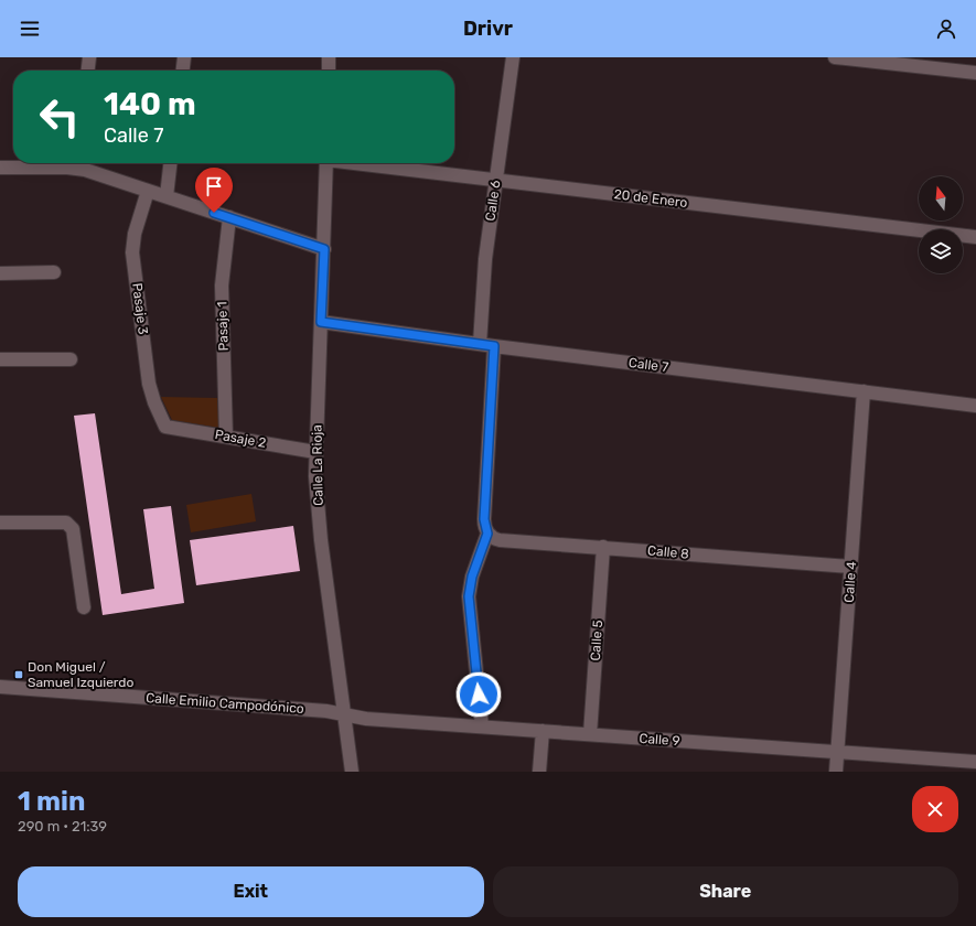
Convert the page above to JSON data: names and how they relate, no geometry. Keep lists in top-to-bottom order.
{
  "streets": {
    "street": [
      "20 de Enero",
      "Calle 6",
      "Pasaje 3",
      "Pasaje 1",
      "Calle 7",
      "Pasaje 2",
      "Calle La Rioja",
      "Calle 8",
      "Calle 4",
      "Calle 5",
      "Calle Emilio Campodónico",
      "Calle 9"
    ]
  },
  "crossings": [
    ["20 de Enero", "Calle 6"],
    ["Calle 6", "Calle 7"],
    ["Pasaje 3", "Pasaje 2"],
    ["Pasaje 1", "Pasaje 2"],
    ["Calle 7", "Calle La Rioja"],
    ["Calle 7", "Calle 4"],
    ["Pasaje 2", "Calle La Rioja"],
    ["Calle La Rioja", "Calle Emilio Campodónico"],
    ["Calle La Rioja", "Calle 9"],
    ["Calle 8", "Calle 4"],
    ["Calle 8", "Calle 5"],
    ["Calle 4", "Calle 9"],
    ["Calle 5", "Calle 9"],
    ["Calle Emilio Campodónico", "Calle 9"]
  ],
  "places": {
    "transit": ["Don Miguel / Samuel Izquierdo"]
  },
  "north": "top",
  "page": {
    "header": "Drivr",
    "turn": ["140 m", "Calle 7"],
    "heading": ["1 min", "290 m · 21:39"],
    "buttons": ["Exit", "Share"]
  }
}
